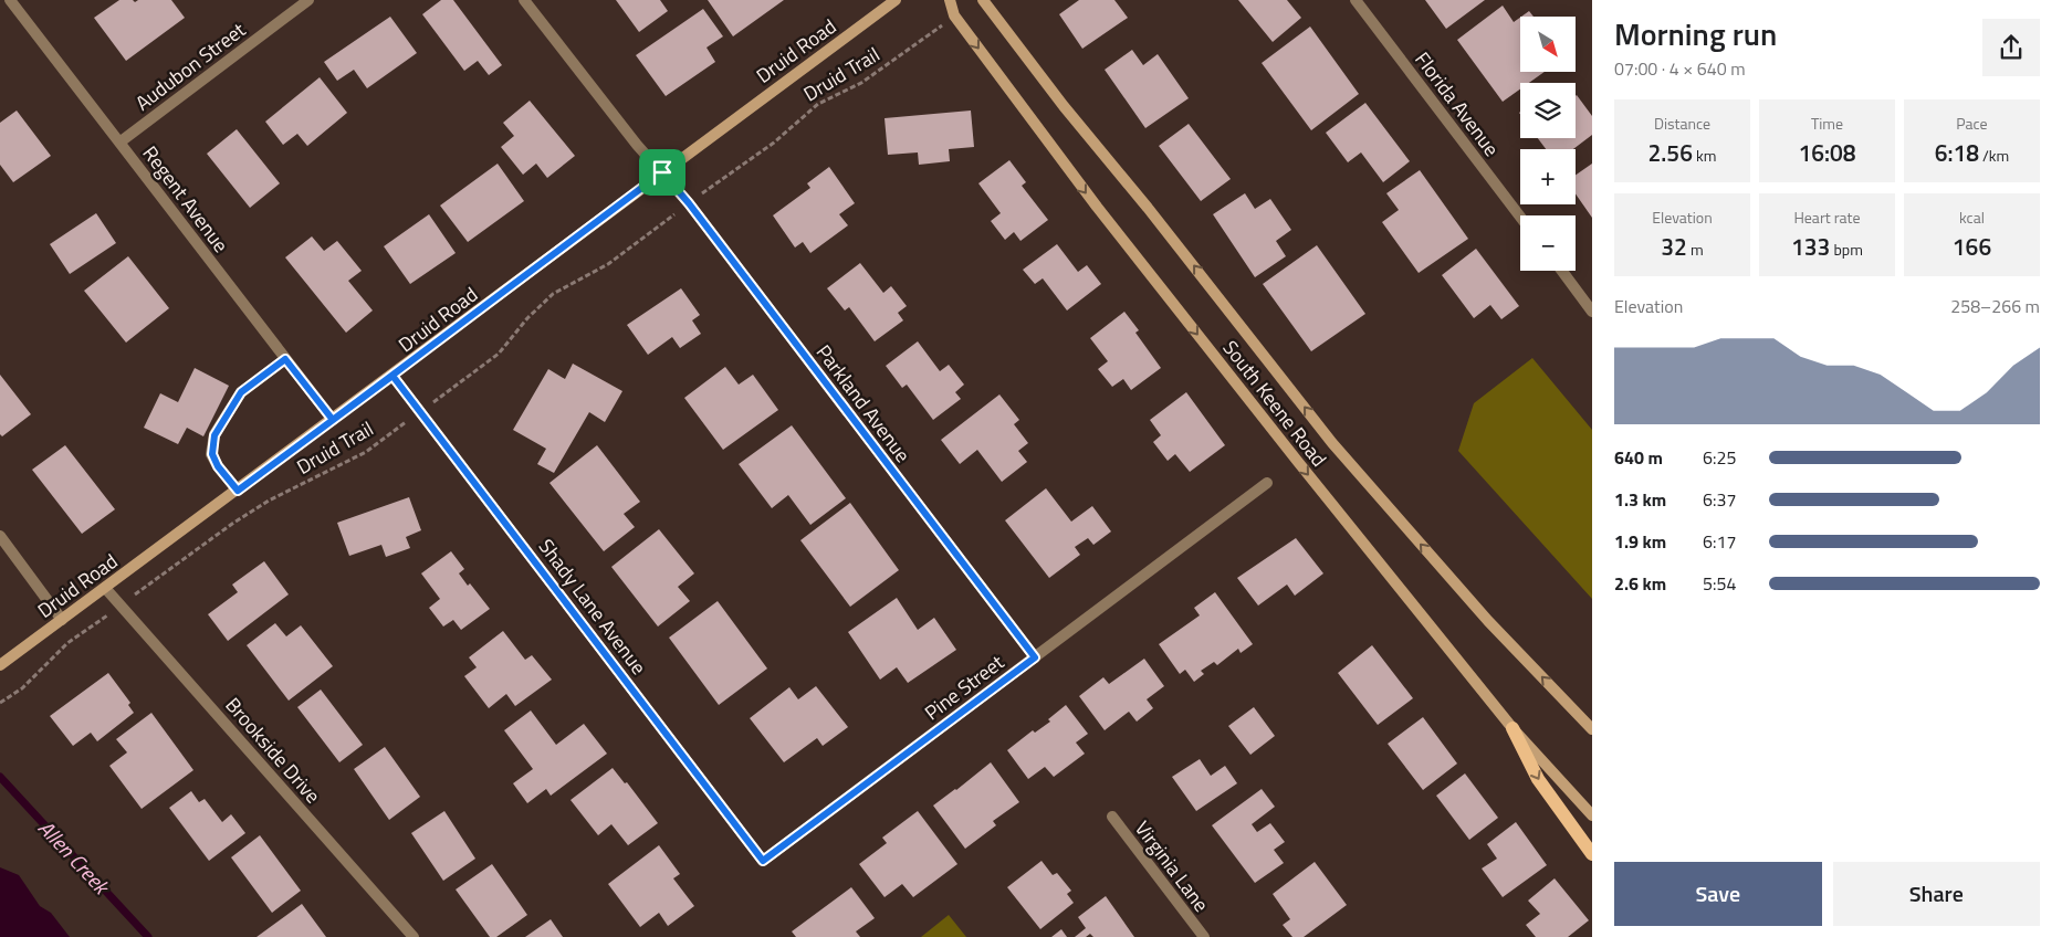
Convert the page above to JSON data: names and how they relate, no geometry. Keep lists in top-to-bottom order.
{
  "streets": {
    "main road": ["Druid Road", "South Keene Road"],
    "street": [
      "Audubon Street",
      "Florida Avenue",
      "Regent Avenue",
      "Parkland Avenue",
      "Shady Lane Avenue",
      "Pine Street",
      "Brookside Drive",
      "Virginia Lane"
    ],
    "path": ["Druid Trail"]
  },
  "crossings": [
    ["Druid Road", "Regent Avenue"],
    ["Druid Road", "Parkland Avenue"],
    ["Druid Road", "Shady Lane Avenue"],
    ["Druid Road", "Brookside Drive"],
    ["Audubon Street", "Regent Avenue"],
    ["Parkland Avenue", "Pine Street"],
    ["Shady Lane Avenue", "Pine Street"]
  ],
  "water": ["Allen Creek"],
  "north": "bottom right",
  "page": {
    "heading": ["Morning run", "07:00 · 4 × 640 m"],
    "map_buttons": ["+", "−"],
    "stats": [
      ["Distance", "2.56 km"],
      ["Time", "16:08"],
      ["Pace", "6:18 /km"],
      ["Elevation", "32 m"],
      ["Heart rate", "133 bpm"],
      ["kcal", "166"]
    ],
    "chart": ["Elevation", "258–266 m"],
    "list": [
      {
        "name": "640 m",
        "note": "6:25"
      },
      {
        "name": "1.3 km",
        "note": "6:37"
      },
      {
        "name": "1.9 km",
        "note": "6:17"
      },
      {
        "name": "2.6 km",
        "note": "5:54"
      }
    ],
    "buttons": ["Save", "Share"]
  }
}
